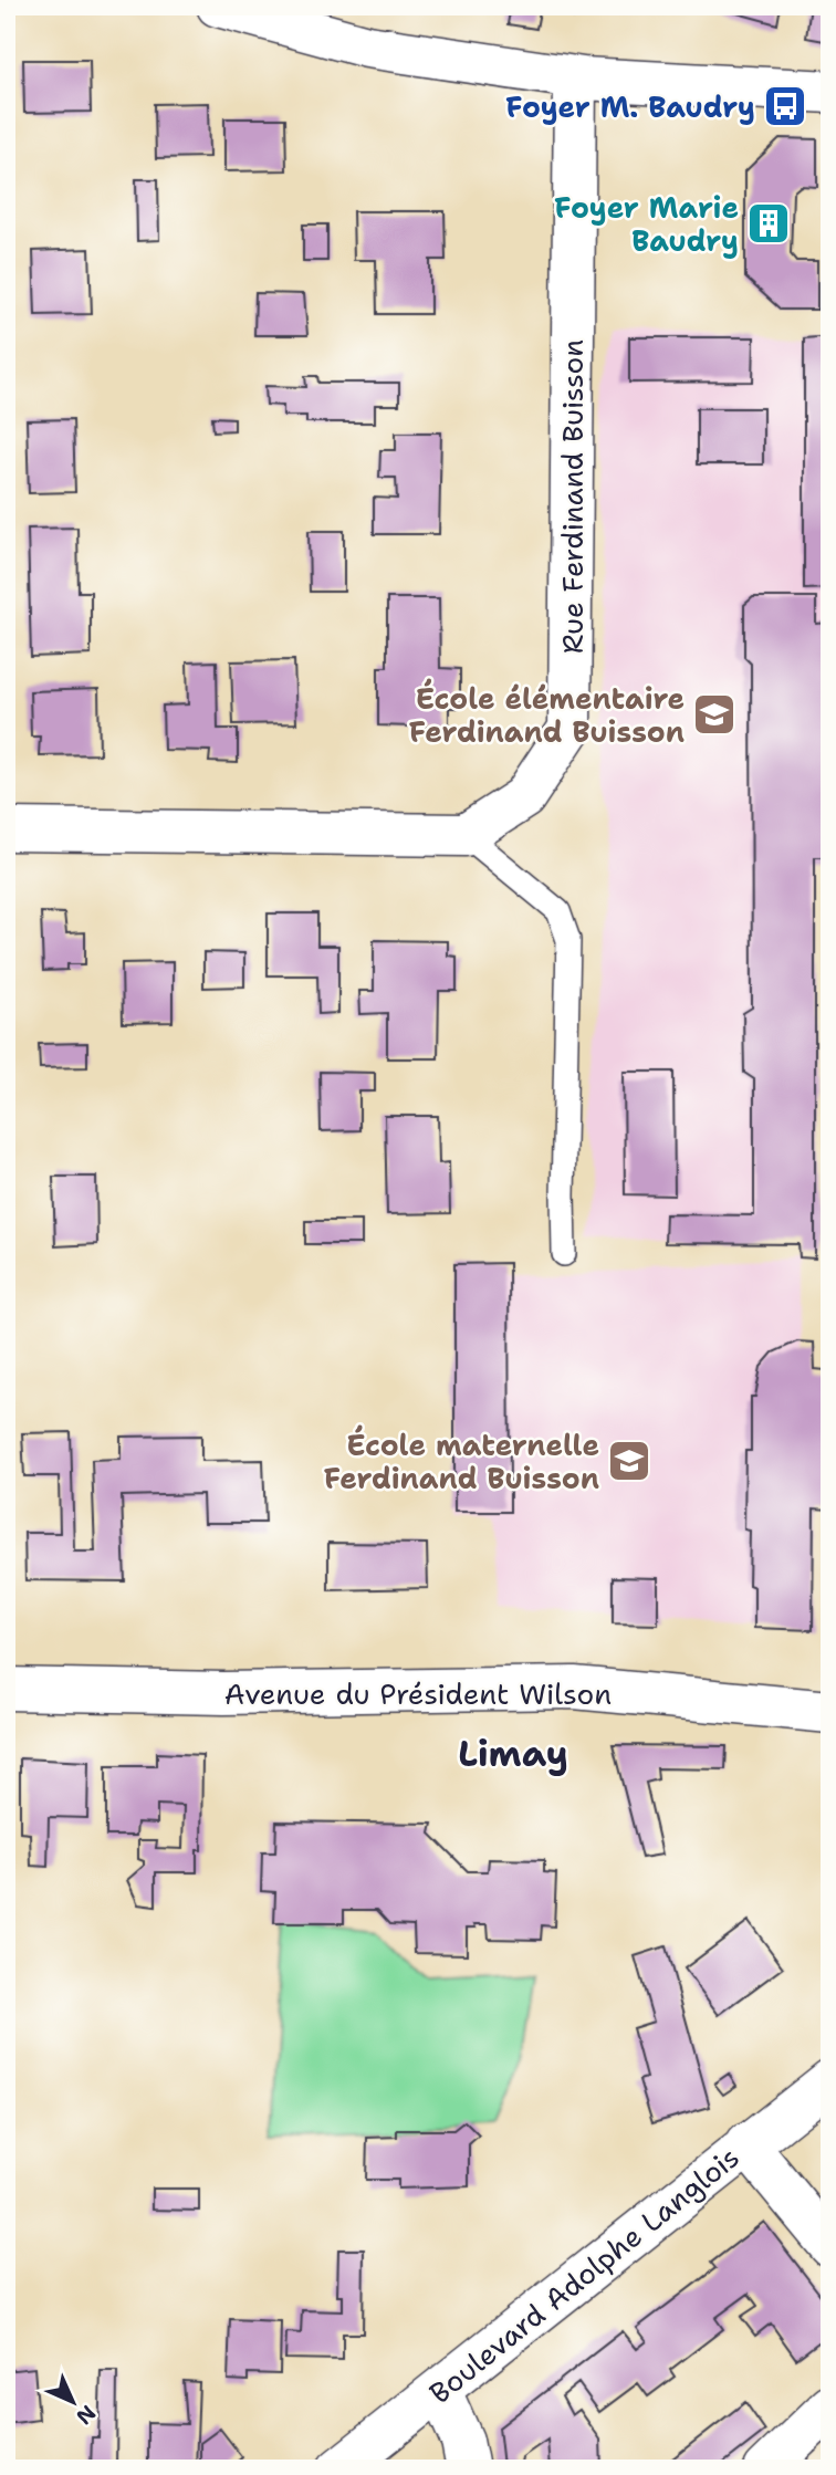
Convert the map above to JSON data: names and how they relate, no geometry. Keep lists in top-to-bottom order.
{
  "streets": {
    "street": ["Rue Ferdinand Buisson", "Avenue du Président Wilson", "Boulevard Adolphe Langlois"]
  },
  "districts": ["Limay"],
  "places": {
    "bus stop": ["Foyer M. Baudry"],
    "building": ["Foyer Marie Baudry"],
    "school or university": ["École élémentaire Ferdinand Buisson", "École maternelle Ferdinand Buisson"]
  },
  "north": "bottom right"
}
